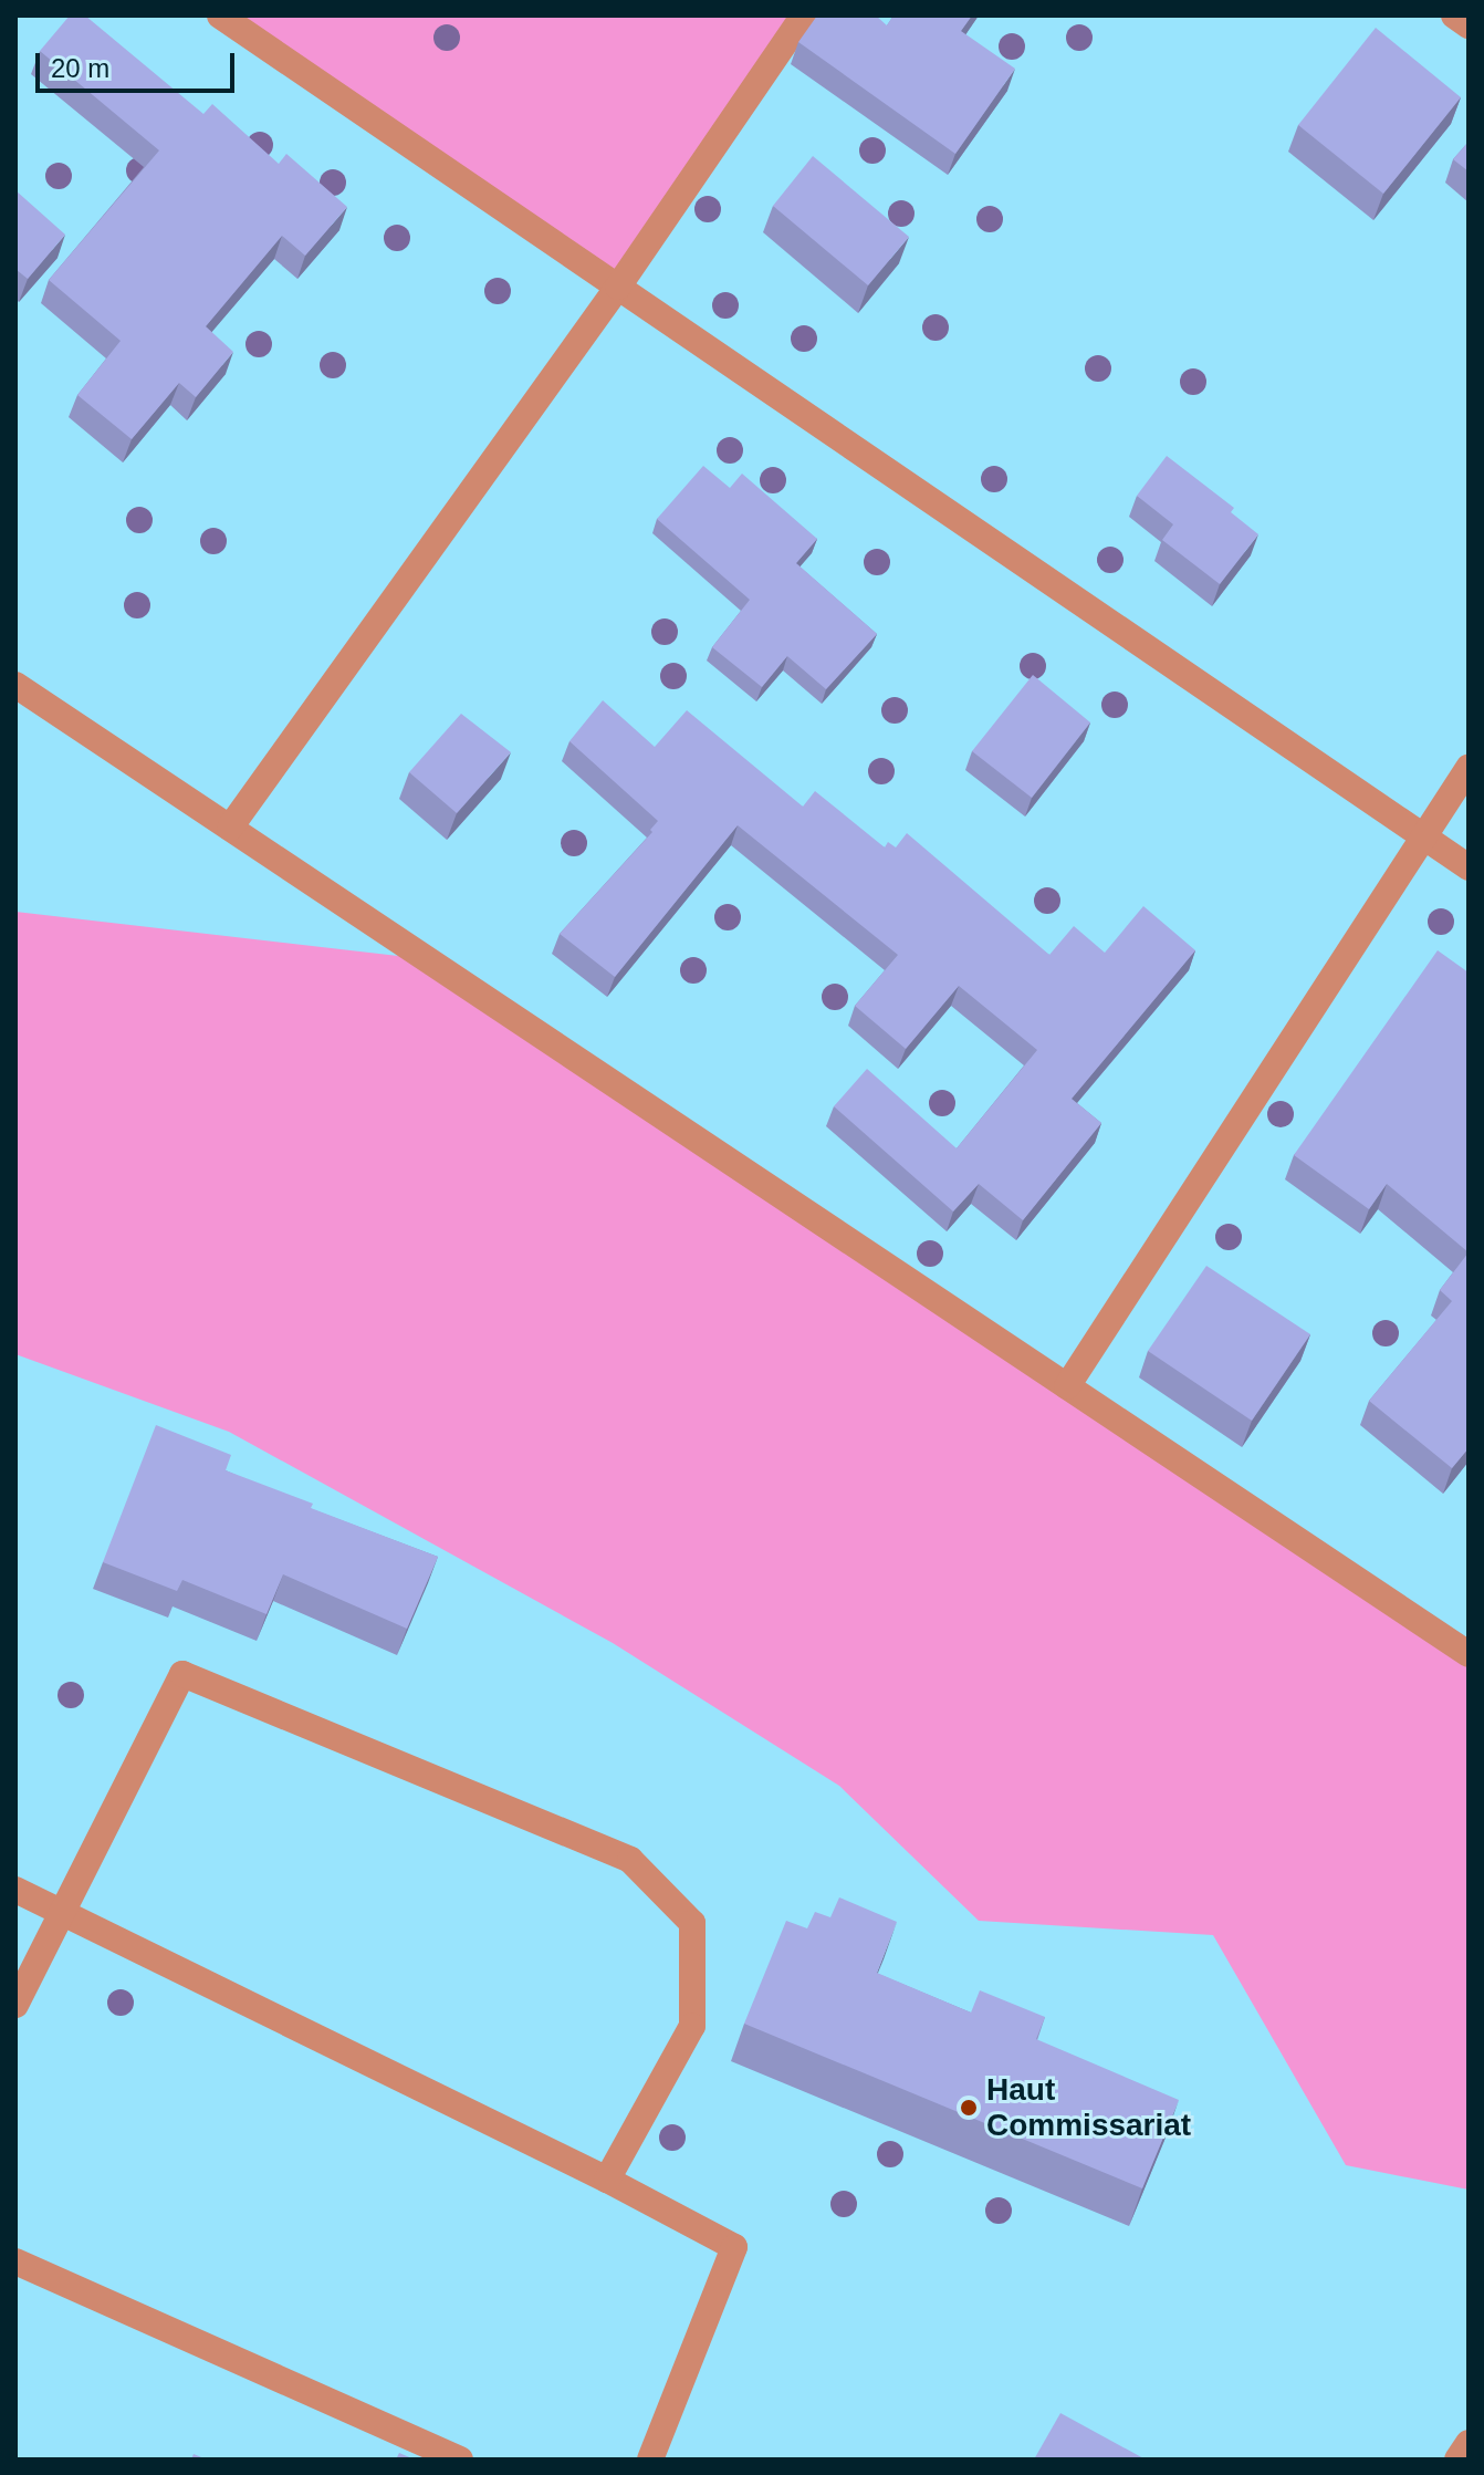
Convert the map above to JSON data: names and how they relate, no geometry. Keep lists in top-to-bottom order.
{
  "places": ["Haut Commissariat"],
  "scale_bar": "20 m"
}
